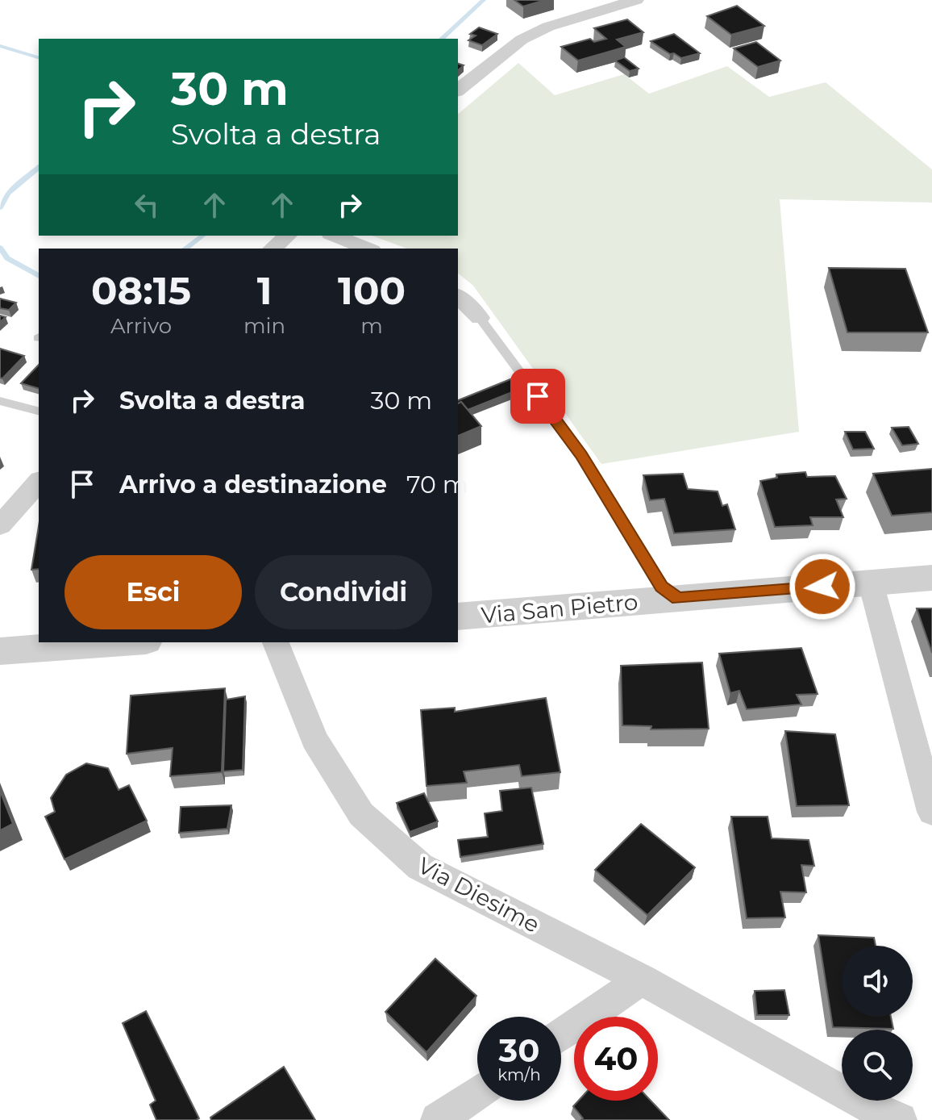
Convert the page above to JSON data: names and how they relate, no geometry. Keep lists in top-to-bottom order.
{
  "streets": {
    "street": ["Via San Pietro", "Via Diesime"]
  },
  "page": {
    "turn": ["30 m", "Svolta a destra"],
    "eta": [
      "08:15",
      "Arrivo",
      "1",
      "min",
      "100",
      "m"
    ],
    "list": [
      {
        "name": "Svolta a destra",
        "value": "30 m"
      },
      {
        "name": "Arrivo a destinazione",
        "value": "70 m"
      }
    ],
    "buttons": ["Esci", "Condividi"],
    "speed": "30 km/h",
    "limit": "40"
  }
}
